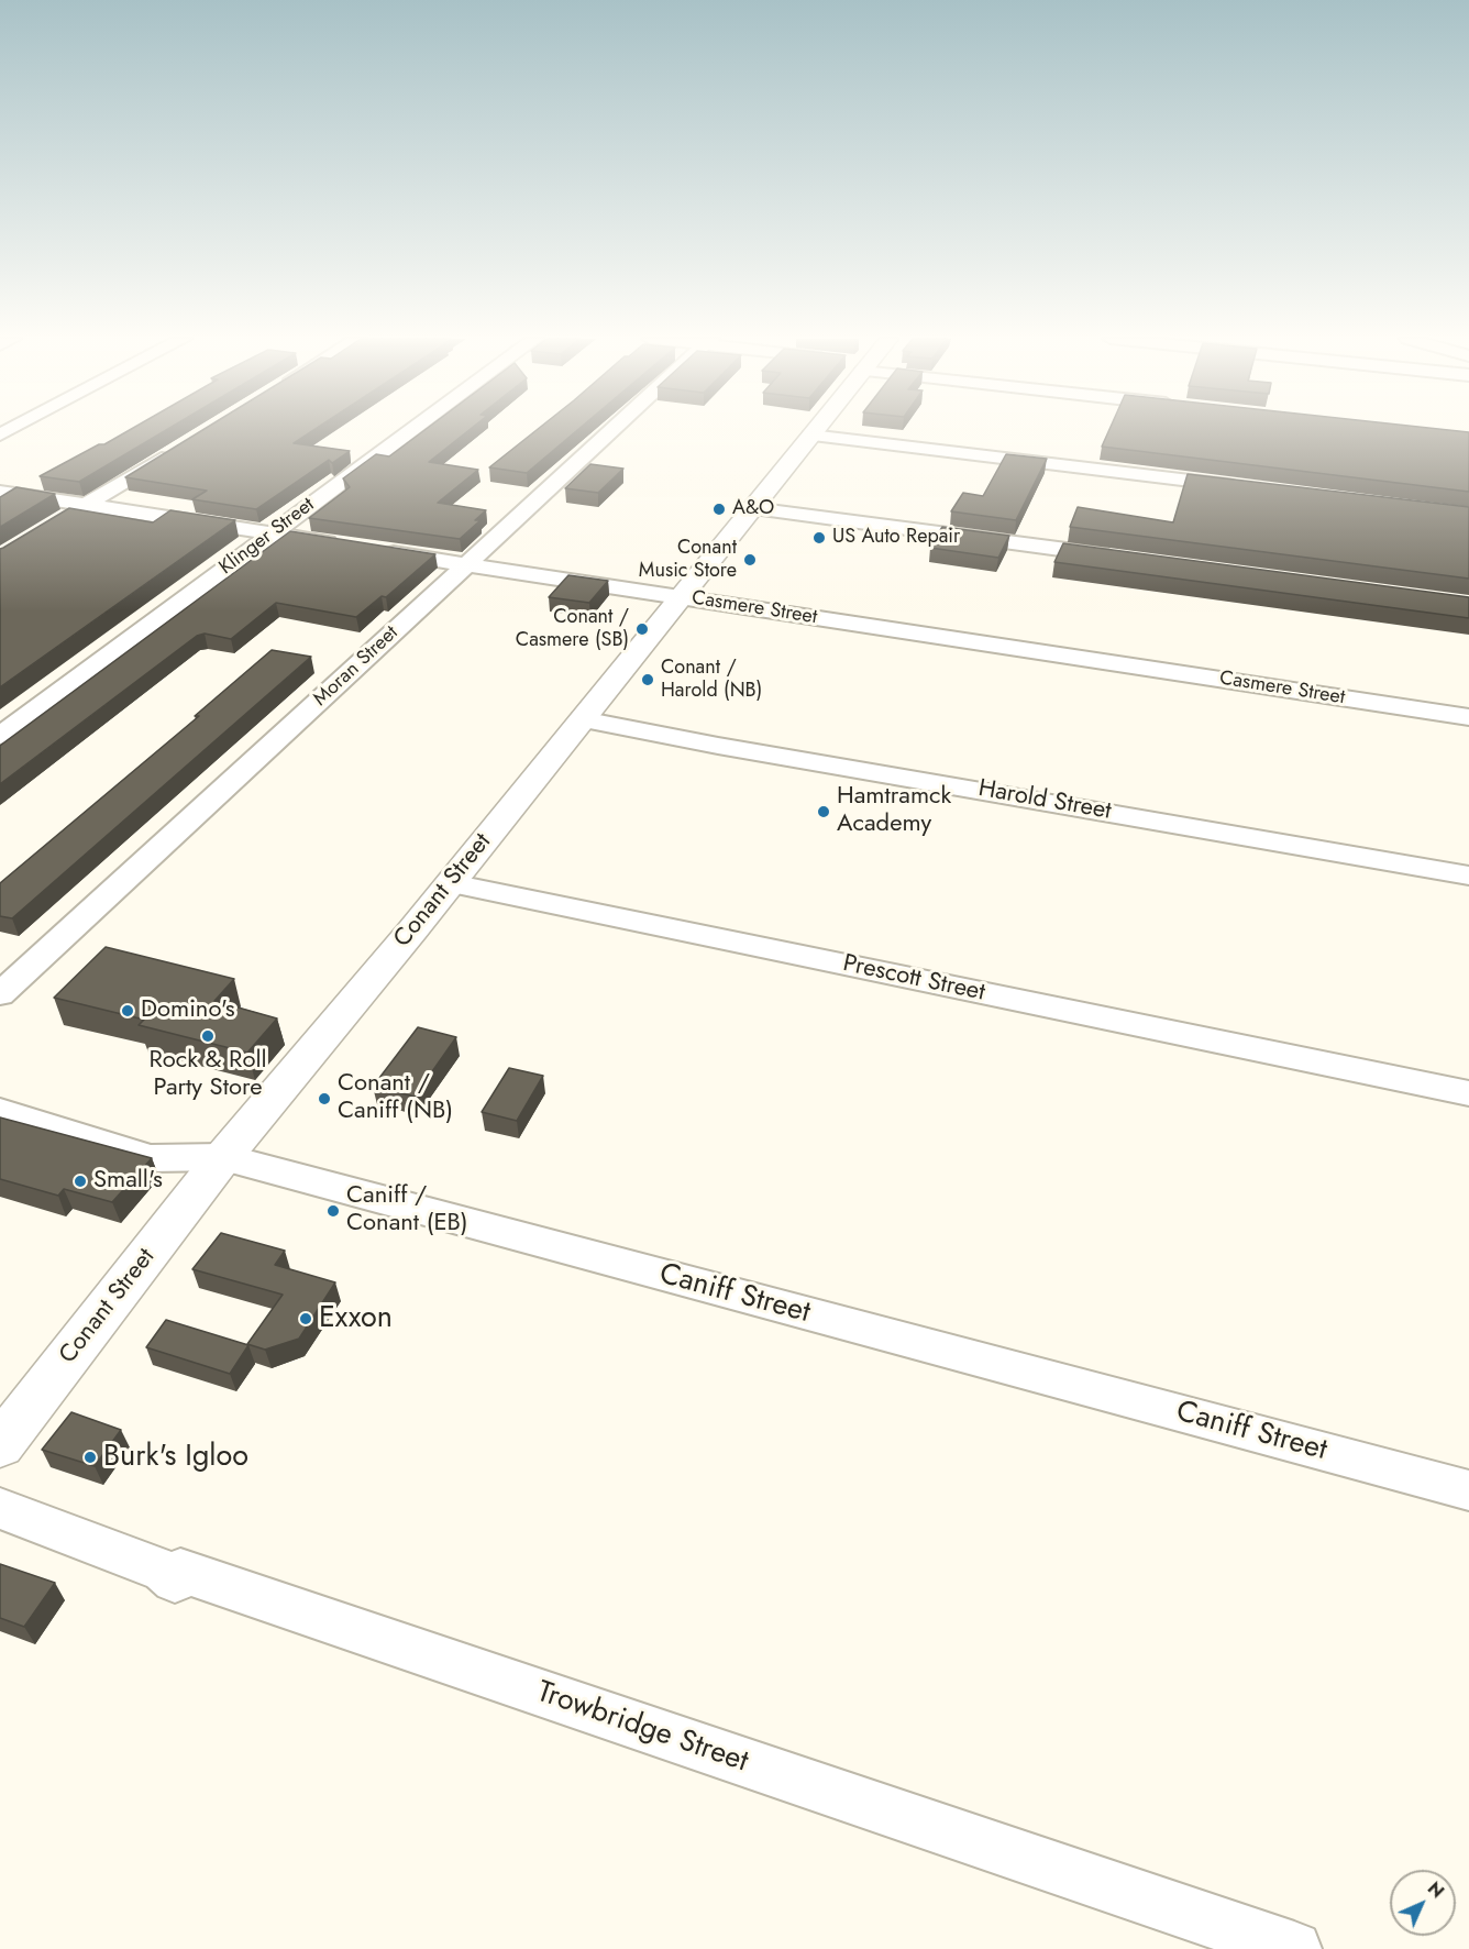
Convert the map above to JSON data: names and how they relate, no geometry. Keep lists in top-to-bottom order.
{
  "streets": {
    "main road": ["Conant Street"],
    "street": [
      "Klinger Street",
      "Casmere Street",
      "Moran Street",
      "Harold Street",
      "Prescott Street",
      "Caniff Street",
      "Trowbridge Street"
    ]
  },
  "crossings": [
    ["Casmere Street", "Moran Street"],
    ["Casmere Street", "Conant Street"],
    ["Harold Street", "Conant Street"],
    ["Conant Street", "Prescott Street"],
    ["Conant Street", "Caniff Street"]
  ],
  "places": [
    "A&O",
    "US Auto Repair",
    "Conant Music Store",
    "Conant / Casmere (SB)",
    "Conant / Harold (NB)",
    "Hamtramck Academy",
    "Domino's",
    "Rock & Roll Party Store",
    "Conant / Caniff (NB)",
    "Small's",
    "Caniff / Conant (EB)",
    "Exxon",
    "Burk's Igloo"
  ],
  "north": "top right"
}
